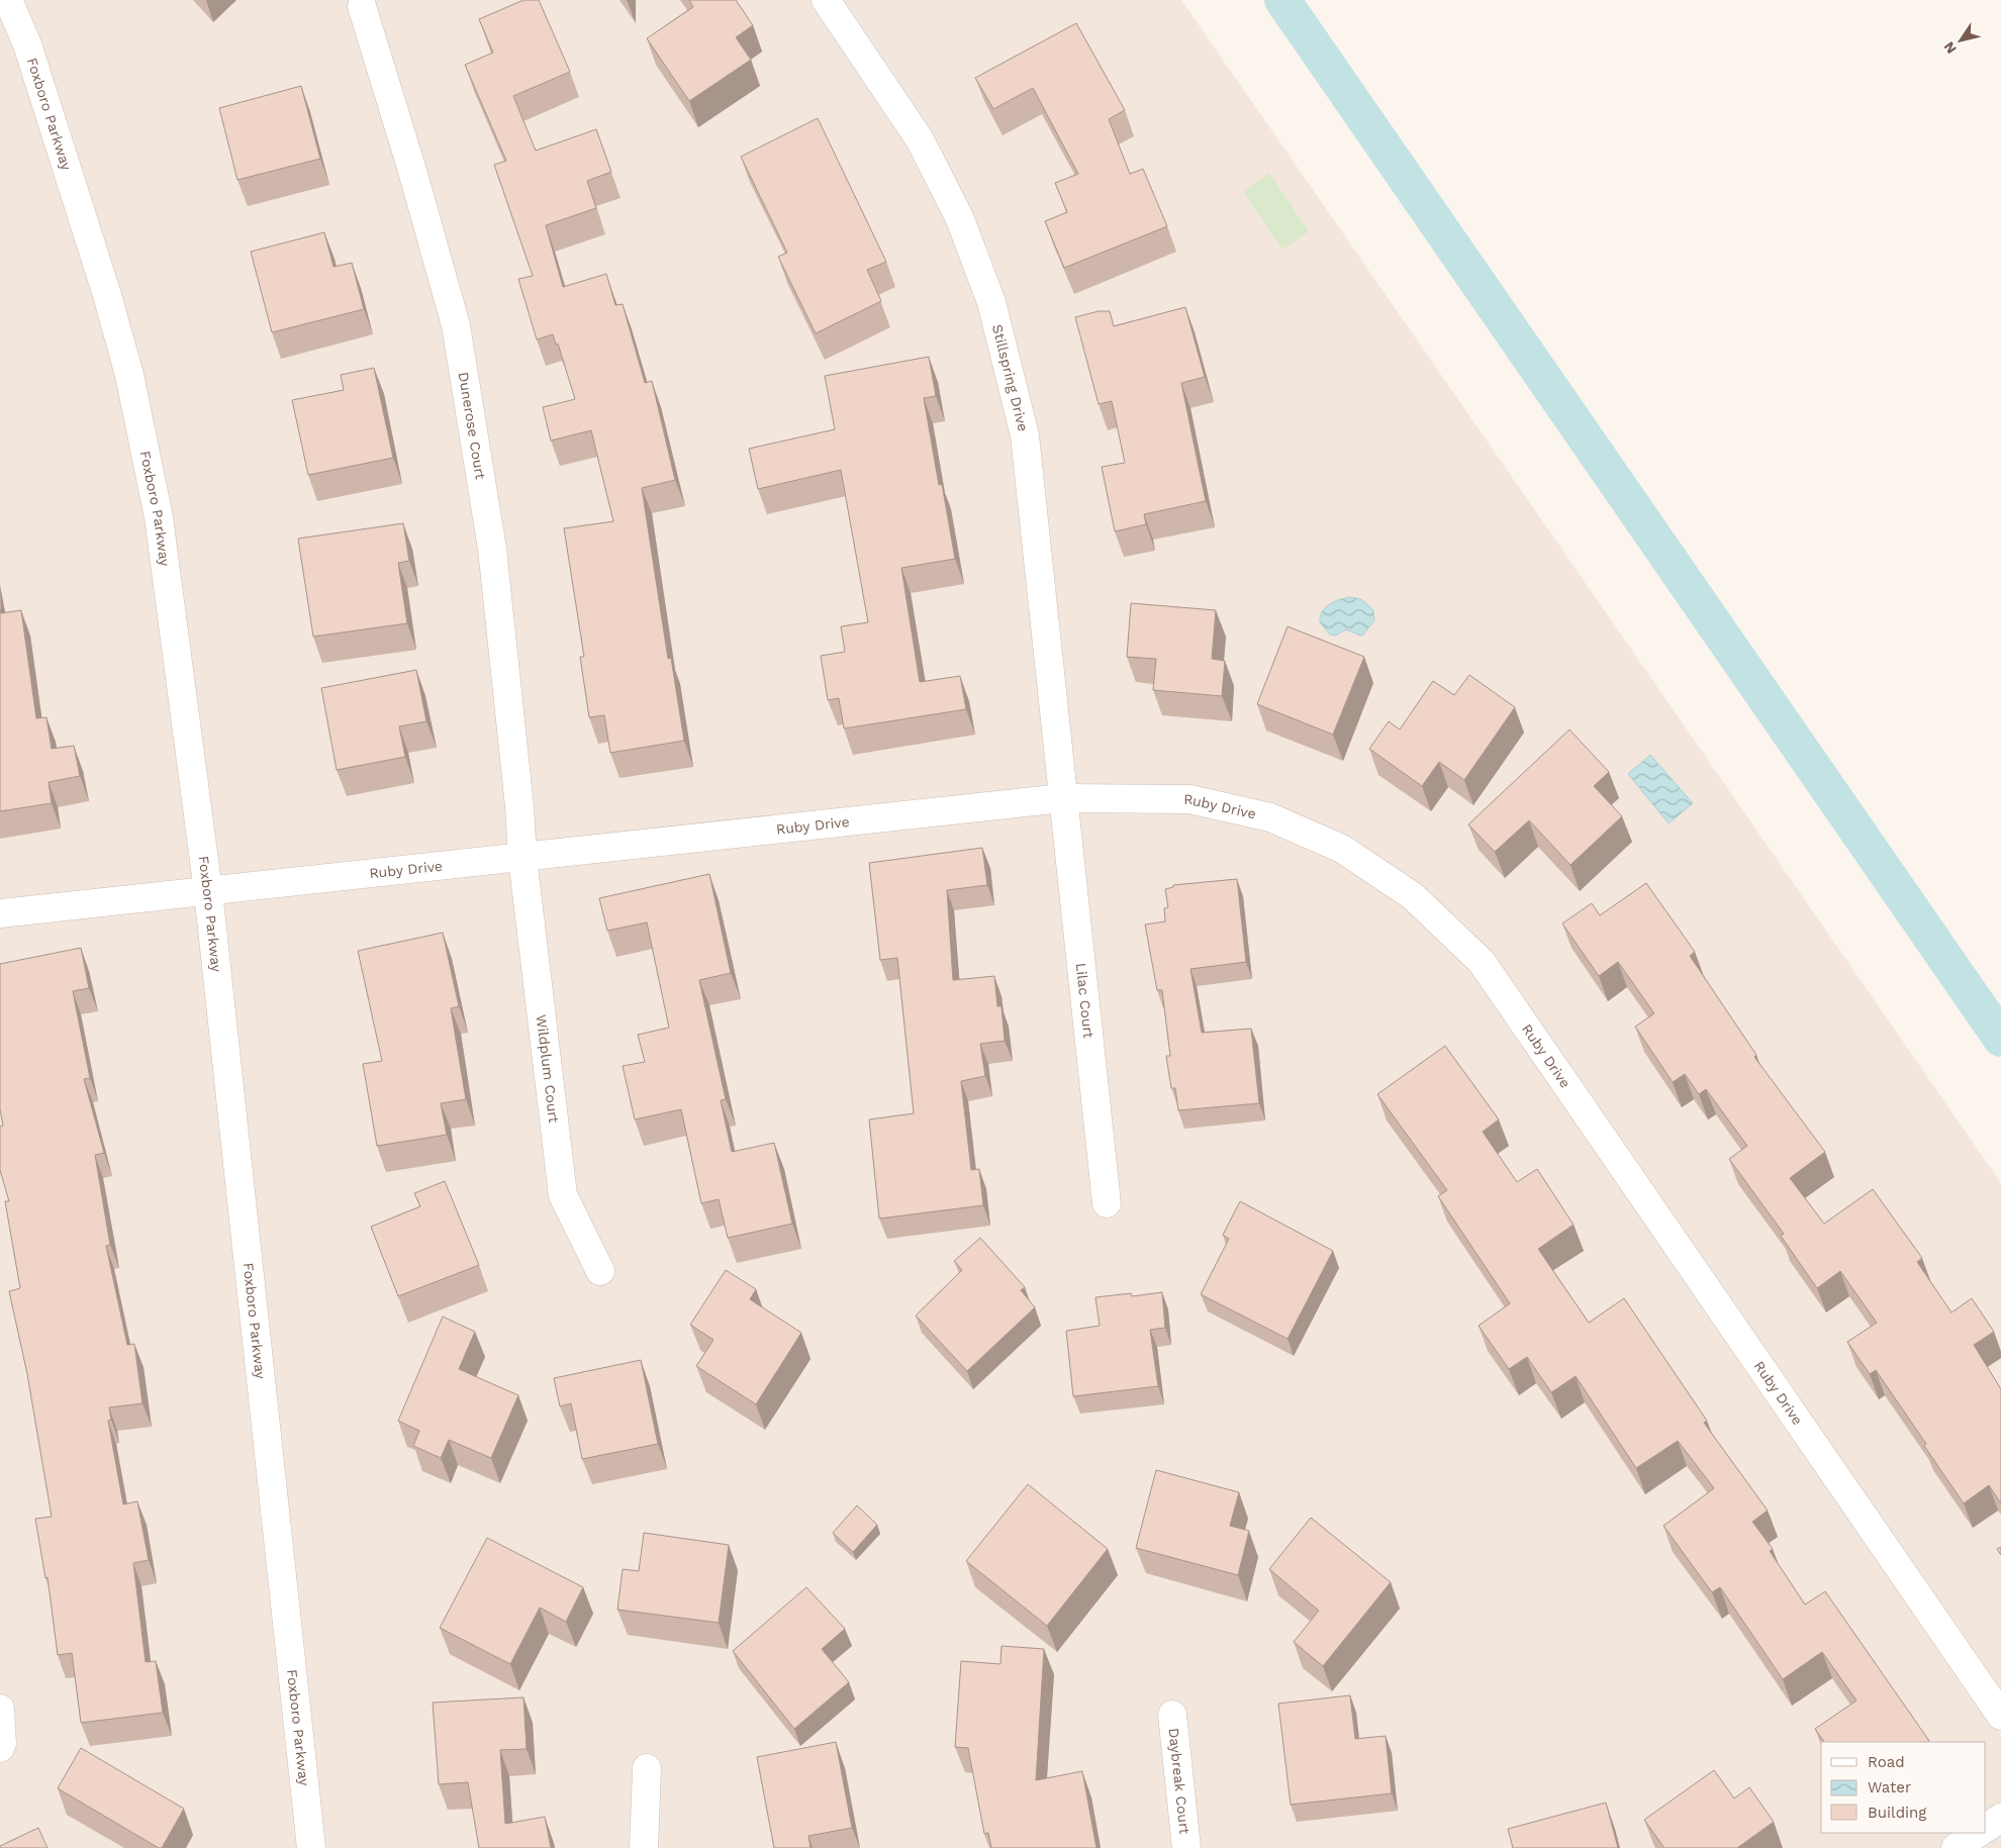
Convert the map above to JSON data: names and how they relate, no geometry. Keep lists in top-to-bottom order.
{
  "streets": {
    "street": [
      "Foxboro Parkway",
      "Stillspring Drive",
      "Dunerose Court",
      "Ruby Drive",
      "Lilac Court",
      "Wildplum Court",
      "Daybreak Court"
    ]
  },
  "crossings": [
    ["Foxboro Parkway", "Ruby Drive"],
    ["Stillspring Drive", "Ruby Drive"],
    ["Stillspring Drive", "Lilac Court"],
    ["Dunerose Court", "Ruby Drive"],
    ["Dunerose Court", "Wildplum Court"],
    ["Ruby Drive", "Lilac Court"],
    ["Ruby Drive", "Wildplum Court"]
  ],
  "legend": ["Road", "Water", "Building"],
  "north": "bottom left"
}
